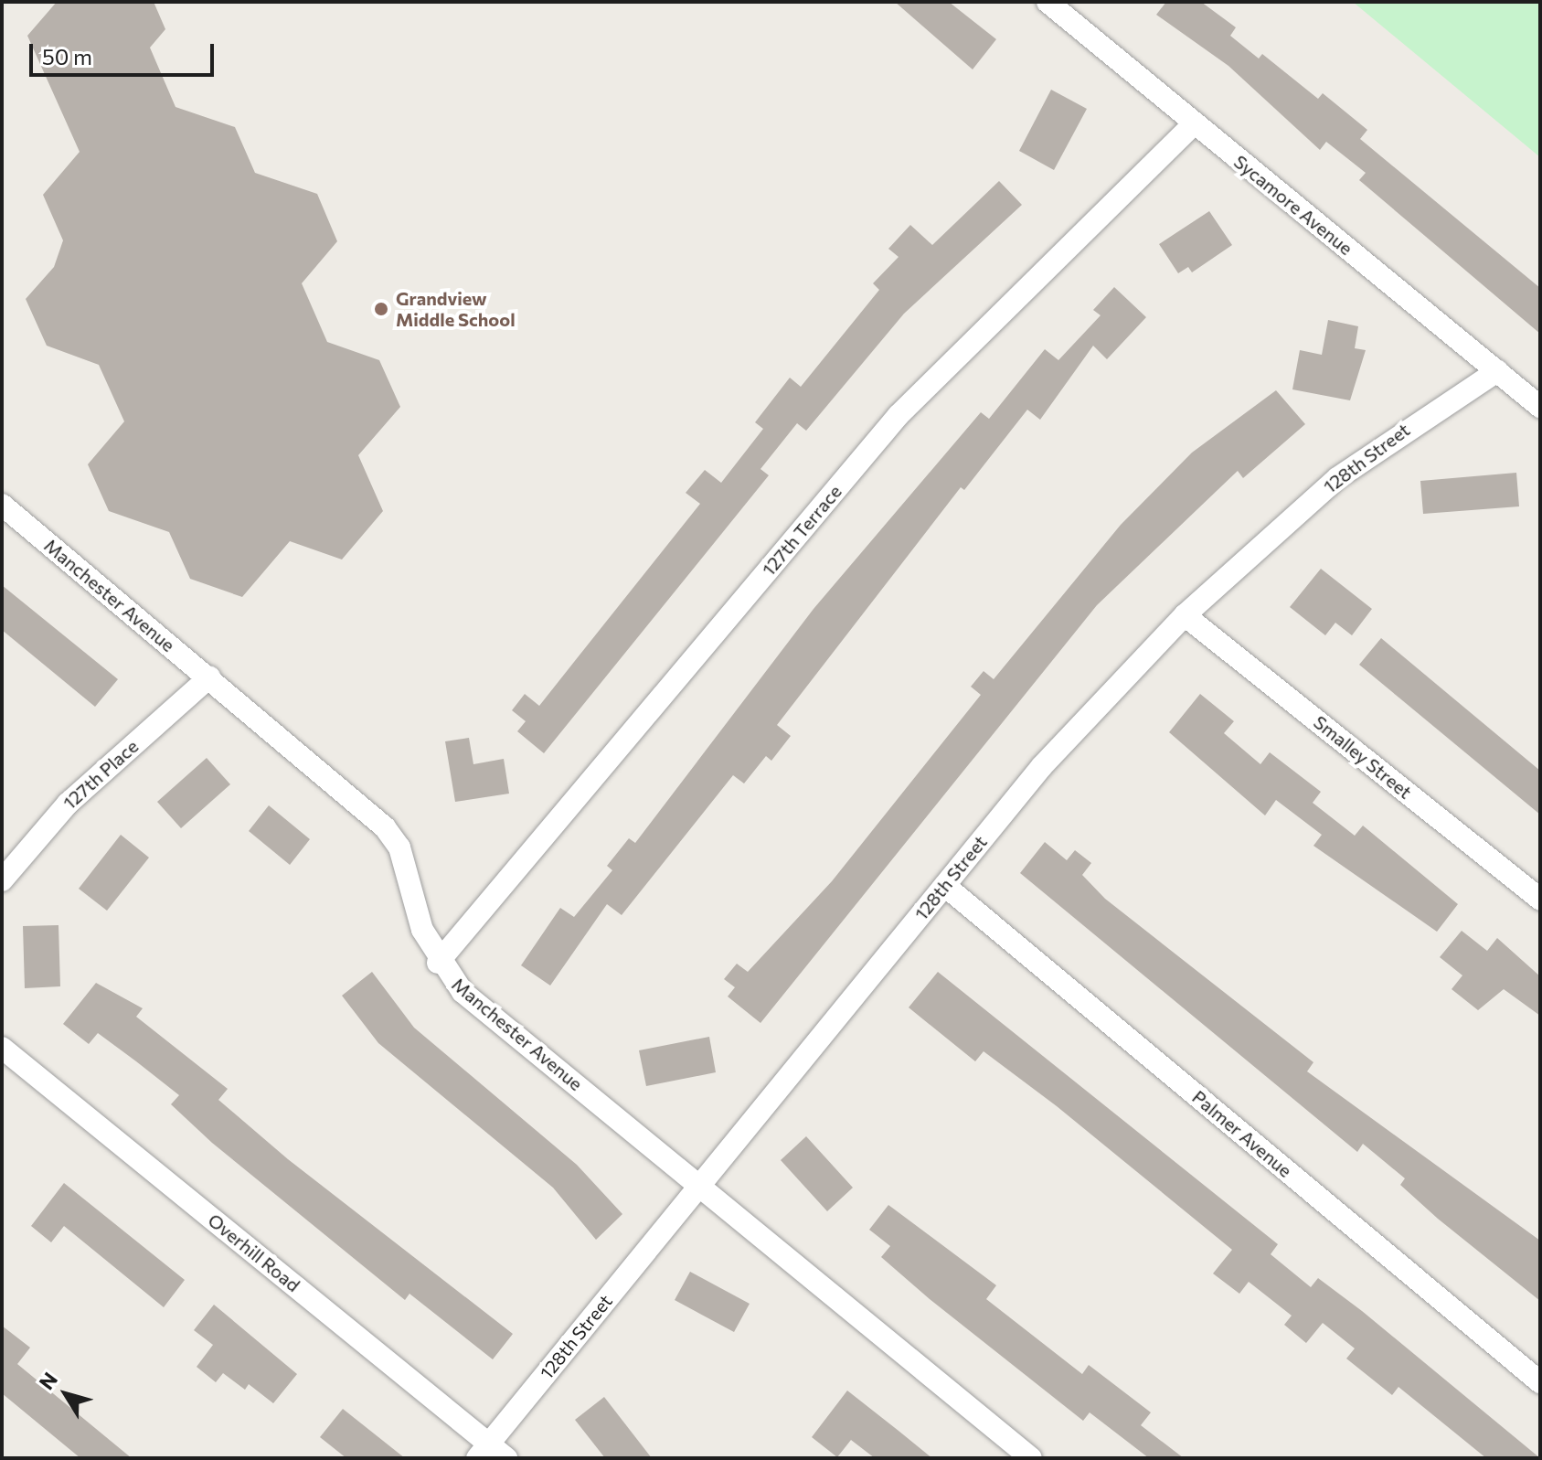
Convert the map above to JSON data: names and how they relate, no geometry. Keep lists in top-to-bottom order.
{
  "streets": {
    "street": [
      "Sycamore Avenue",
      "128th Street",
      "127th Terrace",
      "Manchester Avenue",
      "Smalley Street",
      "127th Place",
      "Palmer Avenue",
      "Overhill Road"
    ]
  },
  "crossings": [
    ["Sycamore Avenue", "128th Street"],
    ["Sycamore Avenue", "127th Terrace"],
    ["128th Street", "Manchester Avenue"],
    ["128th Street", "Smalley Street"],
    ["128th Street", "Palmer Avenue"],
    ["128th Street", "Overhill Road"],
    ["127th Terrace", "Manchester Avenue"],
    ["Manchester Avenue", "127th Place"]
  ],
  "places": ["Grandview Middle School"],
  "scale_bar": "50 m",
  "north": "top left"
}
